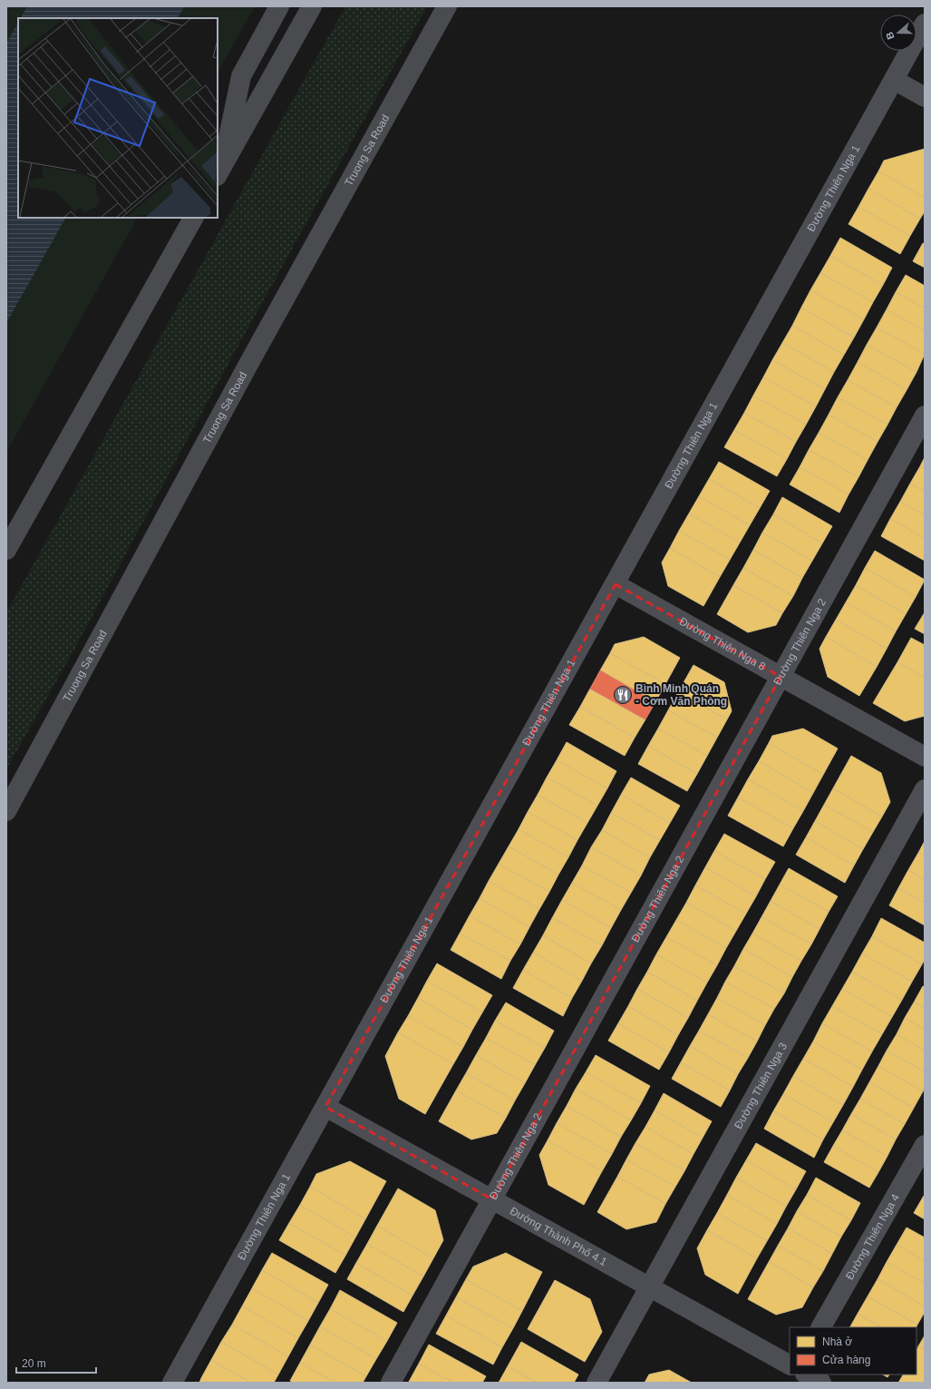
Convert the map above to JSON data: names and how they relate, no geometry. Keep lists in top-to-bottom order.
{
  "streets": {
    "highway": ["Truong Sa Road"],
    "street": [
      "Đường Thiên Nga 1",
      "Đường Thiên Nga 2",
      "Đường Thiên Nga 8",
      "Đường Thiên Nga 3",
      "Đường Thành Phố 4.1",
      "Đường Thiên Nga 4"
    ]
  },
  "crossings": [
    ["Đường Thiên Nga 1", "Đường Thiên Nga 8"],
    ["Đường Thiên Nga 1", "Đường Thành Phố 4.1"],
    ["Đường Thiên Nga 2", "Đường Thiên Nga 8"],
    ["Đường Thiên Nga 2", "Đường Thành Phố 4.1"],
    ["Đường Thiên Nga 3", "Đường Thành Phố 4.1"]
  ],
  "places": {
    "restaurant": ["Bình Minh Quán - Cơm Văn Phòng"]
  },
  "legend": ["Nhà ở", "Cửa hàng"],
  "scale_bar": "20 m",
  "north": "left"
}
